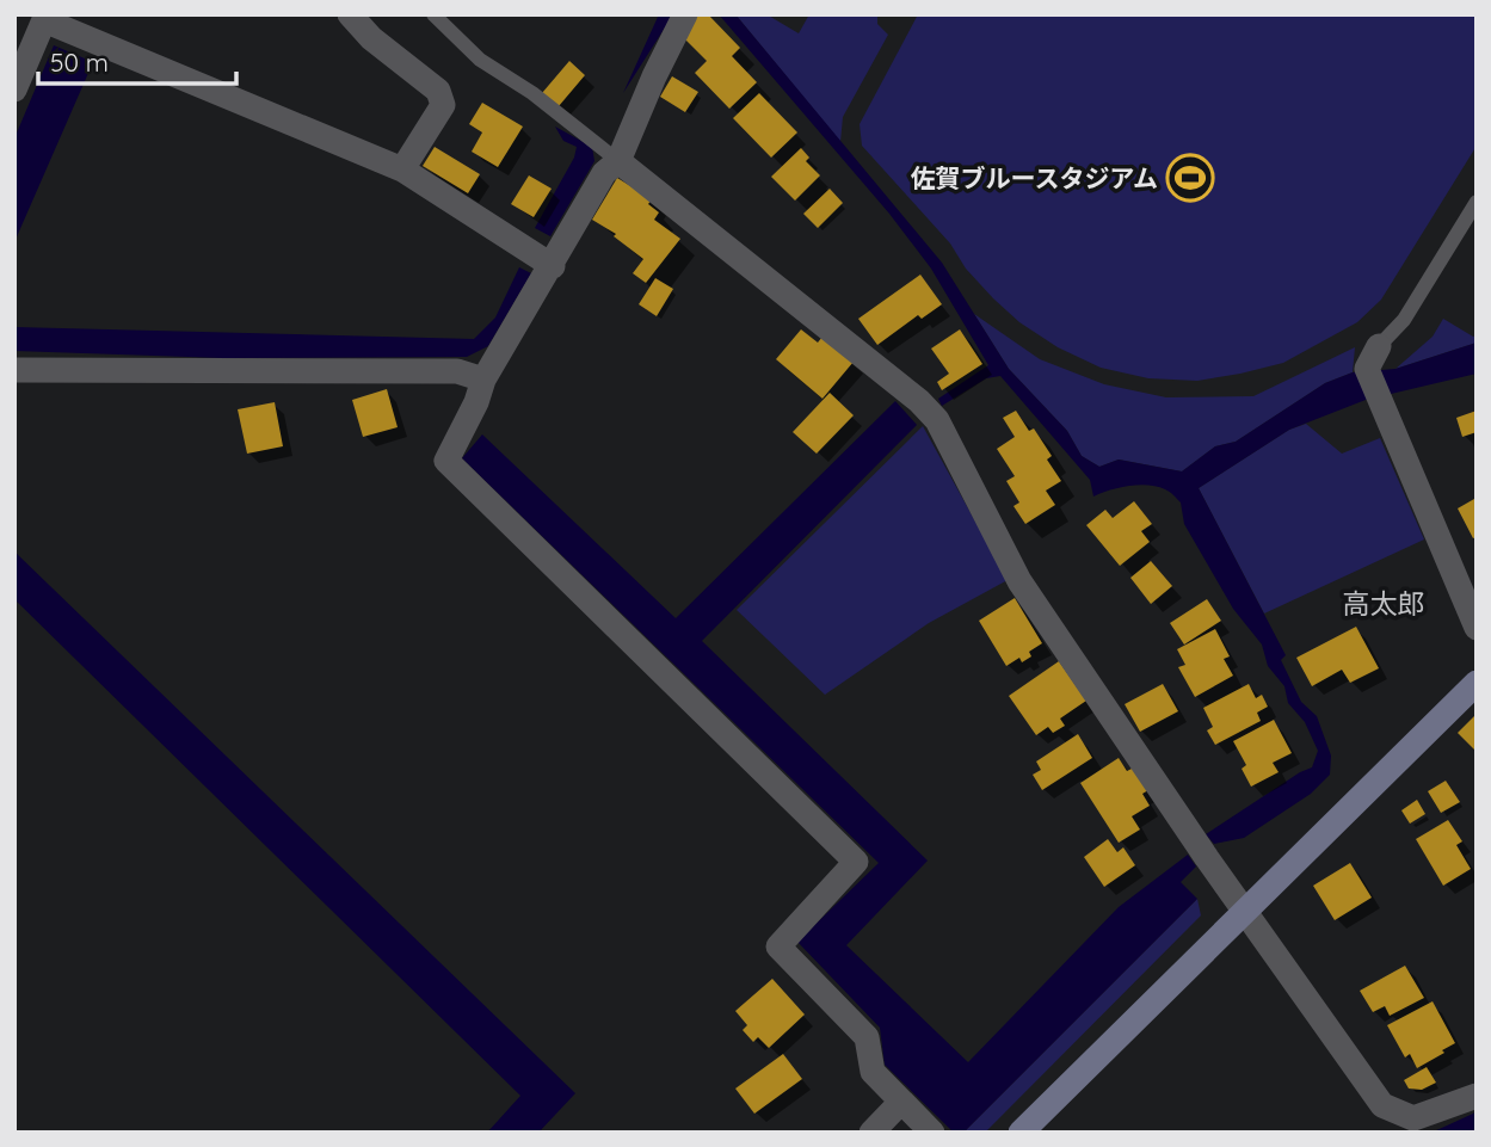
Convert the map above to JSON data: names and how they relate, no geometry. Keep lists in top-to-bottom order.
{
  "districts": ["高太郎"],
  "places": {
    "sports": ["佐賀ブルースタジアム"]
  },
  "scale_bar": "50 m"
}
